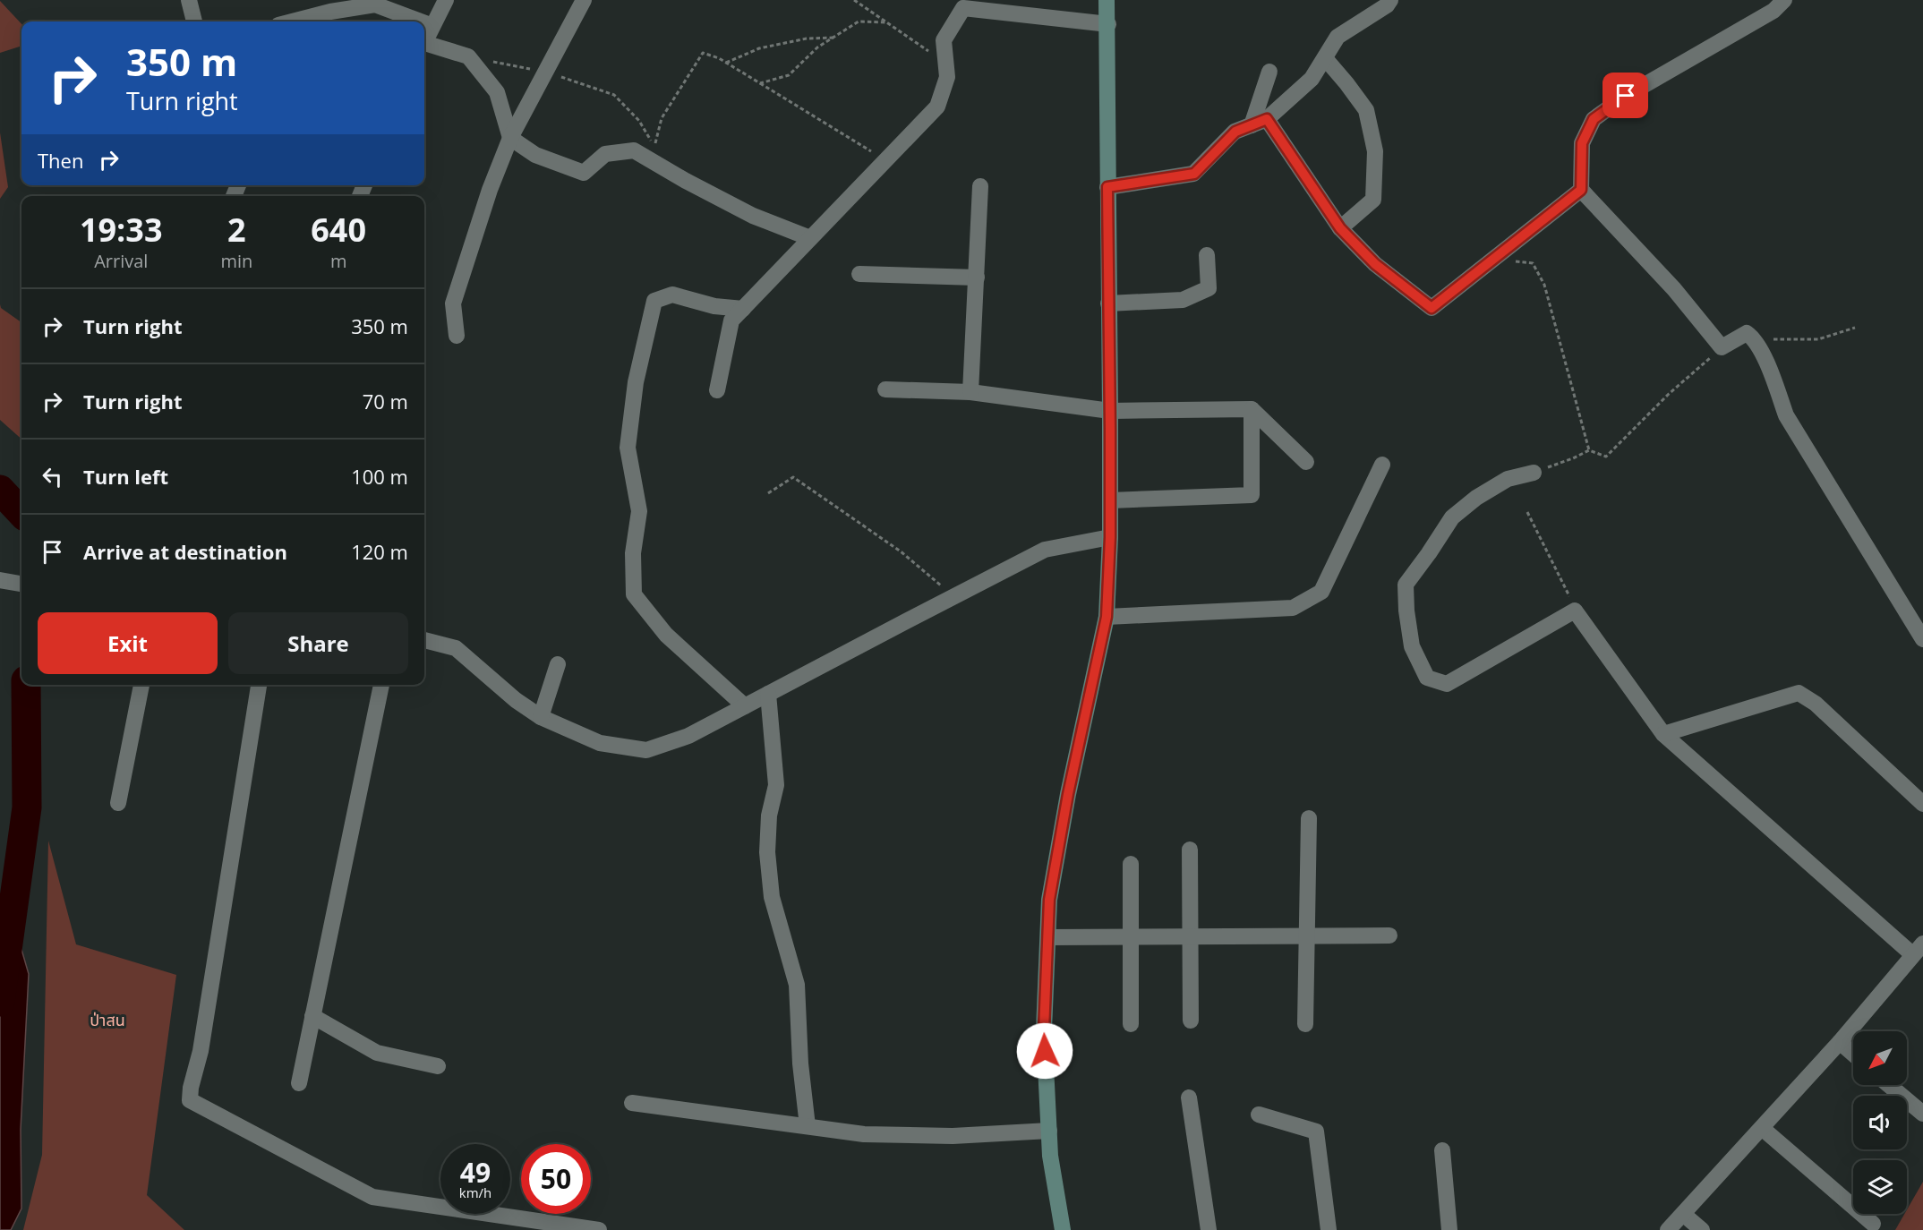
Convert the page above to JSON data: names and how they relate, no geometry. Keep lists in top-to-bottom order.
{
  "parks": ["ป่าสน"],
  "north": "bottom left",
  "page": {
    "turn": ["350 m", "Turn right"],
    "then": "Then",
    "eta": [
      "19:33",
      "Arrival",
      "2",
      "min",
      "640",
      "m"
    ],
    "list": [
      {
        "name": "Turn right",
        "value": "350 m"
      },
      {
        "name": "Turn right",
        "value": "70 m"
      },
      {
        "name": "Turn left",
        "value": "100 m"
      },
      {
        "name": "Arrive at destination",
        "value": "120 m"
      }
    ],
    "buttons": ["Exit", "Share"],
    "speed": "49 km/h",
    "limit": "50"
  }
}
